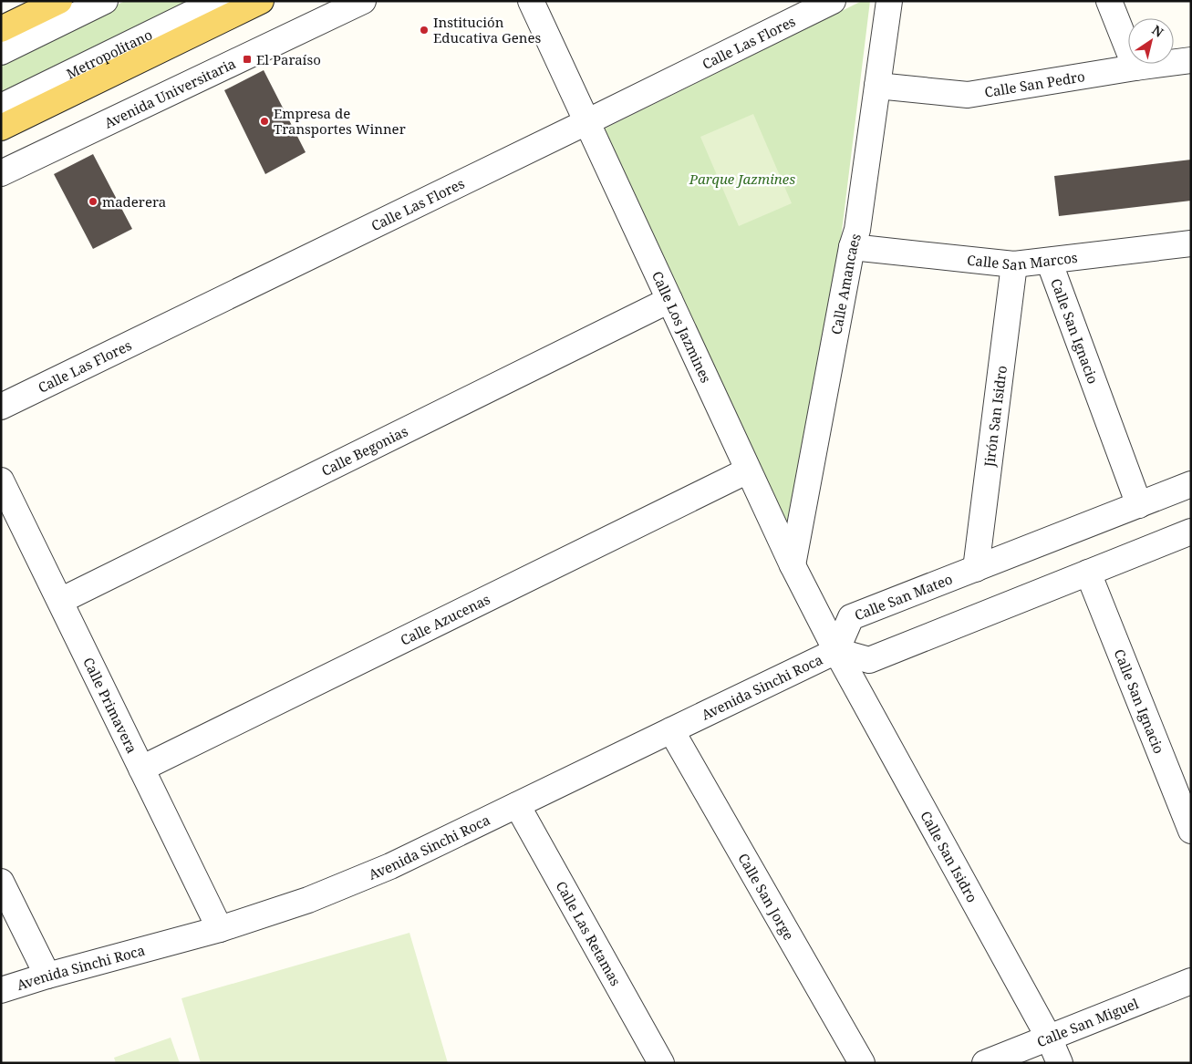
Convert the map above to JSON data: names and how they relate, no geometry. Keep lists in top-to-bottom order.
{
  "streets": {
    "street": [
      "Calle Las Flores",
      "Metropolitano",
      "Calle San Pedro",
      "Avenida Universitaria",
      "Calle San Marcos",
      "Calle Amancaes",
      "Calle Los Jazmines",
      "Calle San Ignacio",
      "Jirón San Isidro",
      "Calle Begonias",
      "Calle San Mateo",
      "Calle Azucenas",
      "Avenida Sinchi Roca",
      "Calle Primavera",
      "Calle San Isidro",
      "Calle San Jorge",
      "Calle Las Retamas",
      "Calle San Miguel"
    ]
  },
  "crossings": [
    ["Calle Las Flores", "Calle Los Jazmines"],
    ["Calle San Pedro", "Calle Amancaes"],
    ["Calle San Marcos", "Calle Amancaes"],
    ["Calle San Marcos", "Calle San Ignacio"],
    ["Calle San Marcos", "Jirón San Isidro"],
    ["Calle Amancaes", "Calle Los Jazmines"],
    ["Calle Los Jazmines", "Calle Begonias"],
    ["Calle Los Jazmines", "Calle San Mateo"],
    ["Calle Los Jazmines", "Calle Azucenas"],
    ["Calle Los Jazmines", "Avenida Sinchi Roca"],
    ["Calle Los Jazmines", "Calle San Isidro"],
    ["Calle San Ignacio", "Calle San Mateo"],
    ["Jirón San Isidro", "Calle San Mateo"],
    ["Calle Begonias", "Calle Primavera"],
    ["Calle San Mateo", "Avenida Sinchi Roca"],
    ["Calle San Mateo", "Calle San Isidro"],
    ["Calle Azucenas", "Calle Primavera"],
    ["Avenida Sinchi Roca", "Calle Primavera"],
    ["Avenida Sinchi Roca", "Calle San Isidro"],
    ["Avenida Sinchi Roca", "Calle San Jorge"],
    ["Avenida Sinchi Roca", "Calle Las Retamas"],
    ["Calle San Isidro", "Calle San Miguel"]
  ],
  "parks": ["Parque Jazmines"],
  "places": {
    "other": ["Institución Educativa Genes", "Empresa de Transportes Winner", "maderera"],
    "transit": ["El Paraíso"]
  },
  "north": "top right"
}
